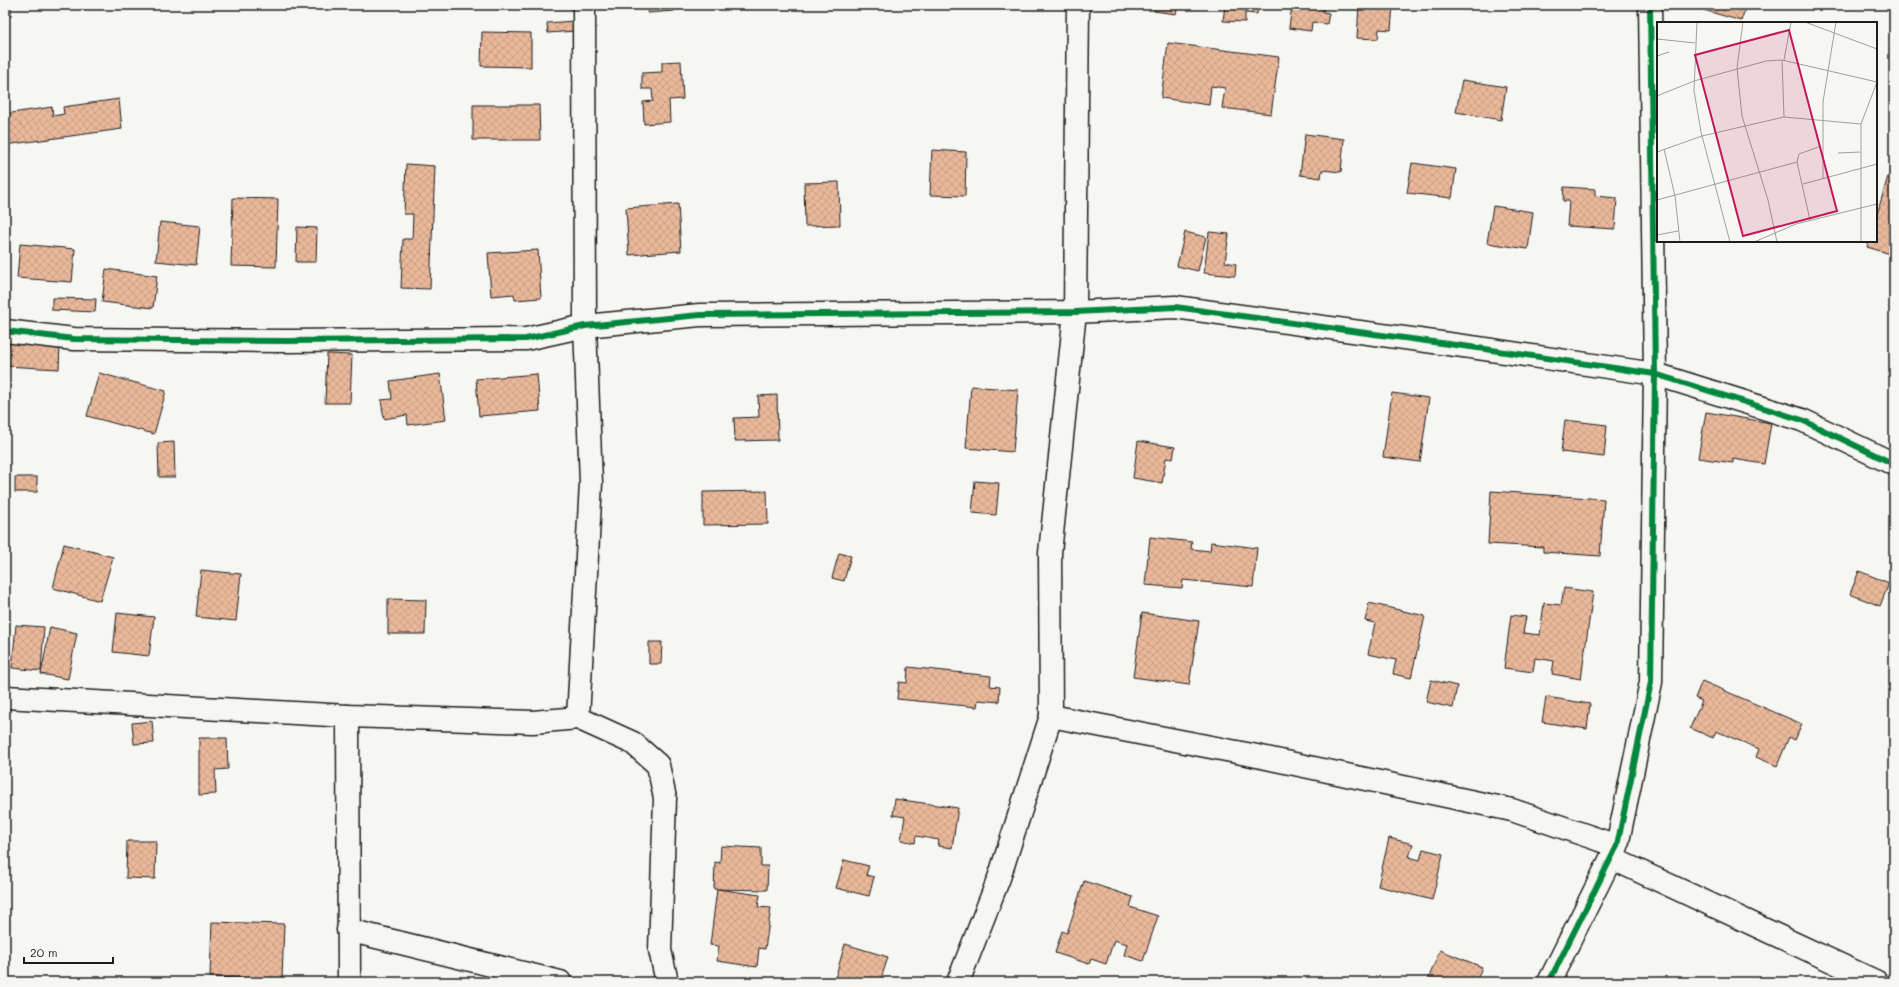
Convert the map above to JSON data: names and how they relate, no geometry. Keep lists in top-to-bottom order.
{
  "scale_bar": "20 m"
}
